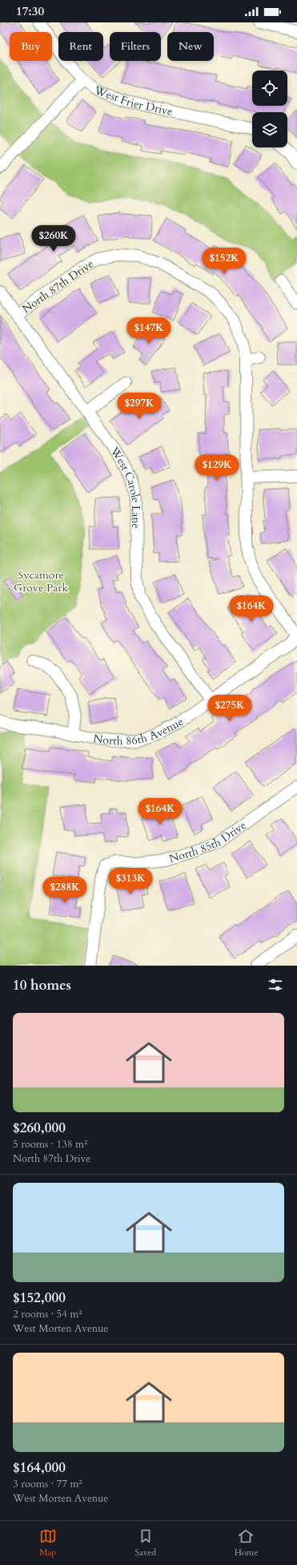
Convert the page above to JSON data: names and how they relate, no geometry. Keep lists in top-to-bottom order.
{
  "streets": {
    "street": [
      "West Frier Drive",
      "North 87th Drive",
      "West Carole Lane",
      "North 86th Avenue",
      "North 85th Drive"
    ]
  },
  "crossings": [
    ["North 87th Drive", "West Carole Lane"],
    ["North 87th Drive", "North 86th Avenue"],
    ["West Carole Lane", "North 86th Avenue"]
  ],
  "parks": ["Sycamore Grove Park"],
  "page": {
    "status": "17:30",
    "chip": [
      "Buy",
      "Rent",
      "Filters",
      "New"
    ],
    "price": [
      "$260K",
      "$152K",
      "$147K",
      "$297K",
      "$129K",
      "$164K",
      "$275K",
      "$164K",
      "$313K",
      "$288K"
    ],
    "heading": "10 homes",
    "list": [
      {
        "name": "$260,000",
        "note": "5 rooms · 138 m² · North 87th Drive"
      },
      {
        "name": "$152,000",
        "note": "2 rooms · 54 m² · West Morten Avenue"
      },
      {
        "name": "$164,000",
        "note": "3 rooms · 77 m² · West Morten Avenue"
      }
    ],
    "tabs": ["Map", "Saved", "Home"]
  }
}
